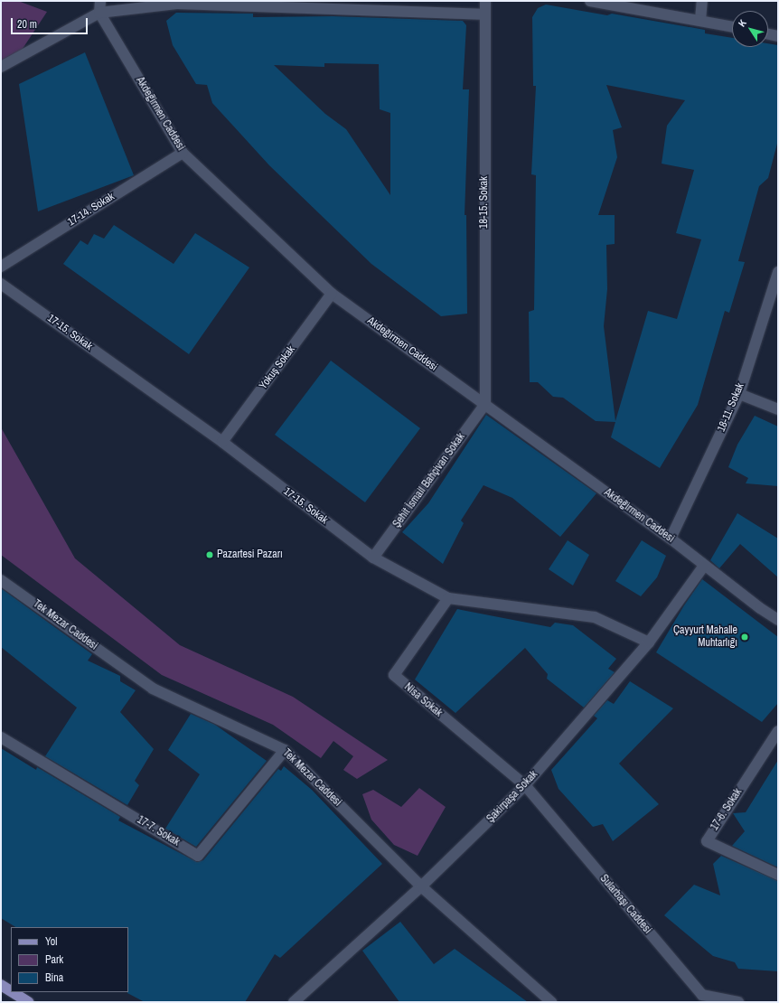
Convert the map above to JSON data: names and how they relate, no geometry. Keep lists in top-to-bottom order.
{
  "streets": {
    "street": [
      "Akdeğirmen Caddesi",
      "18-15. Sokak",
      "17-14. Sokak",
      "17-15. Sokak",
      "Yokuş Sokak",
      "18-11. Sokak",
      "Şehit İsmail Bahçivan Sokak",
      "Tek Mezar Caddesi",
      "Nisa Sokak",
      "Şakirpaşa Sokak",
      "17-6. Sokak",
      "17-7. Sokak",
      "Sularbaşı Caddesi"
    ]
  },
  "crossings": [
    ["Akdeğirmen Caddesi", "18-15. Sokak"],
    ["Akdeğirmen Caddesi", "17-14. Sokak"],
    ["Akdeğirmen Caddesi", "Yokuş Sokak"],
    ["Akdeğirmen Caddesi", "18-11. Sokak"],
    ["Akdeğirmen Caddesi", "Şehit İsmail Bahçivan Sokak"],
    ["Akdeğirmen Caddesi", "Şakirpaşa Sokak"],
    ["18-15. Sokak", "Şehit İsmail Bahçivan Sokak"],
    ["17-15. Sokak", "Yokuş Sokak"],
    ["17-15. Sokak", "Şehit İsmail Bahçivan Sokak"],
    ["17-15. Sokak", "Nisa Sokak"],
    ["17-15. Sokak", "Şakirpaşa Sokak"],
    ["Tek Mezar Caddesi", "Şakirpaşa Sokak"],
    ["Tek Mezar Caddesi", "17-7. Sokak"],
    ["Nisa Sokak", "Şakirpaşa Sokak"],
    ["Nisa Sokak", "Sularbaşı Caddesi"],
    ["Şakirpaşa Sokak", "Sularbaşı Caddesi"]
  ],
  "places": ["Pazartesi Pazarı", "Çayyurt Mahalle Muhtarlığı"],
  "legend": ["Yol", "Park", "Bina"],
  "scale_bar": "20 m",
  "north": "top left"
}
